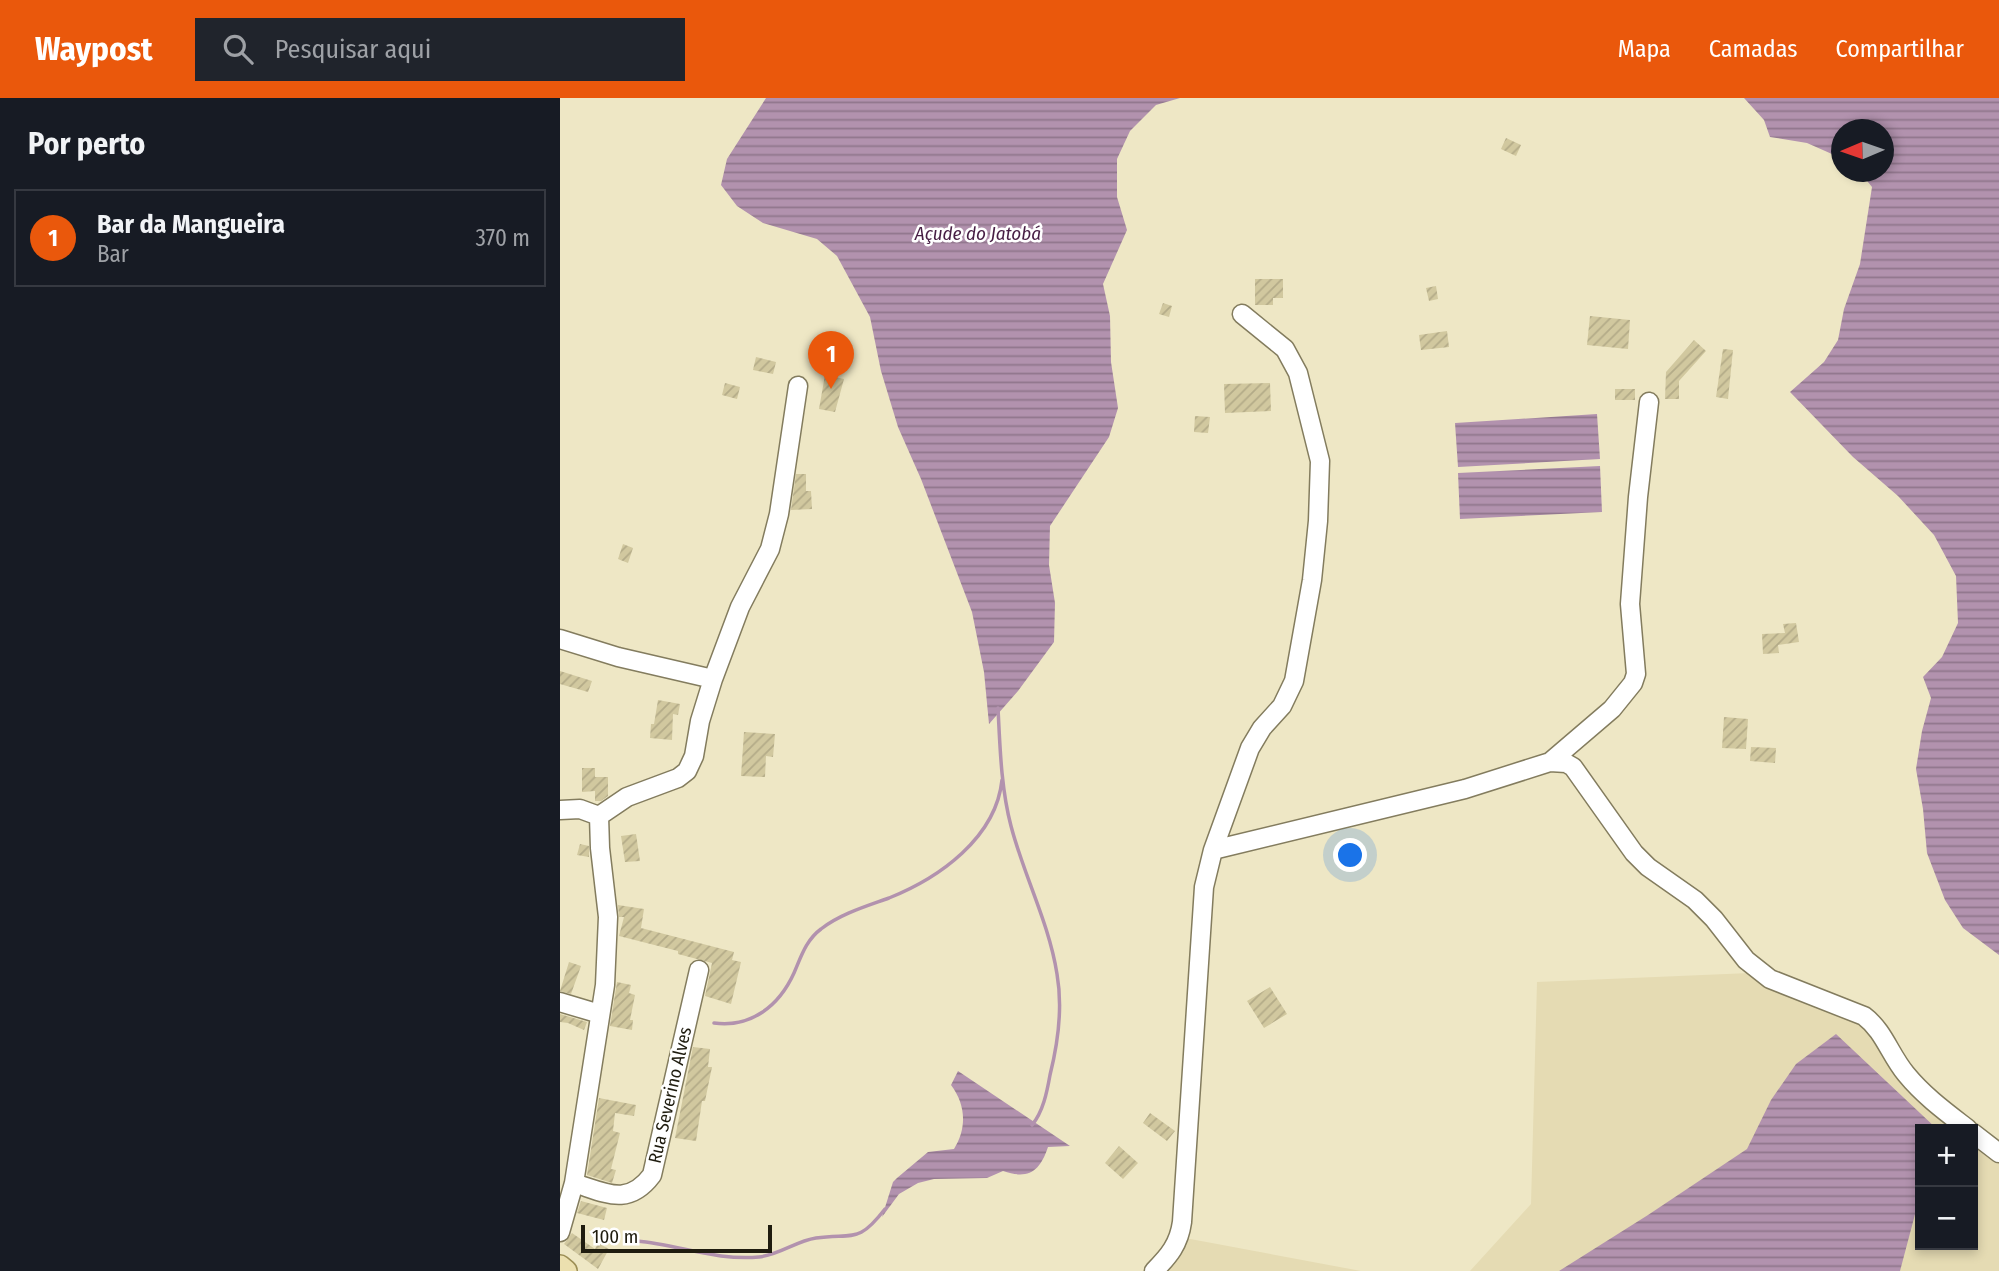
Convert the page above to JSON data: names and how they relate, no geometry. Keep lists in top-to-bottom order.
{
  "streets": {
    "street": ["Rua Severino Alves"]
  },
  "water": ["Açude do Jatobá"],
  "scale_bar": "100 m",
  "north": "left",
  "page": {
    "header": "Waypost",
    "search": "Pesquisar aqui",
    "nav": ["Mapa", "Camadas", "Compartilhar"],
    "heading": "Por perto",
    "list": [
      {
        "mark": "1",
        "name": "Bar da Mangueira",
        "note": "Bar",
        "value": "370 m"
      }
    ],
    "pins": "1",
    "map_buttons": ["+", "−"],
    "scale": "100 m"
  }
}
